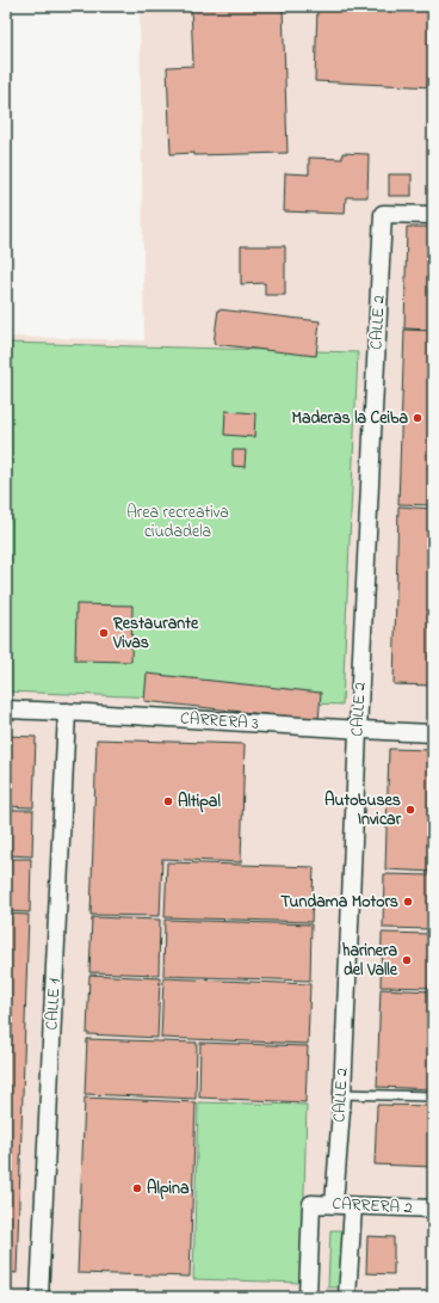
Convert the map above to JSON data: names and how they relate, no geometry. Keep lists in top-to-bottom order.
{
  "streets": {
    "street": [
      "CALLE 2",
      "CARRERA 3",
      "CALLE 1",
      "CARRERA 2"
    ]
  },
  "crossings": [
    ["CALLE 2", "CARRERA 3"],
    ["CALLE 2", "CARRERA 2"],
    ["CARRERA 3", "CALLE 1"]
  ],
  "parks": ["Area recreativa ciudadela"],
  "places": [
    "Maderas la Ceiba",
    "Restaurante Vivas",
    "Altipal",
    "Autobuses Invicar",
    "Tundama Motors",
    "harinera del Valle",
    "Alpina"
  ]
}
